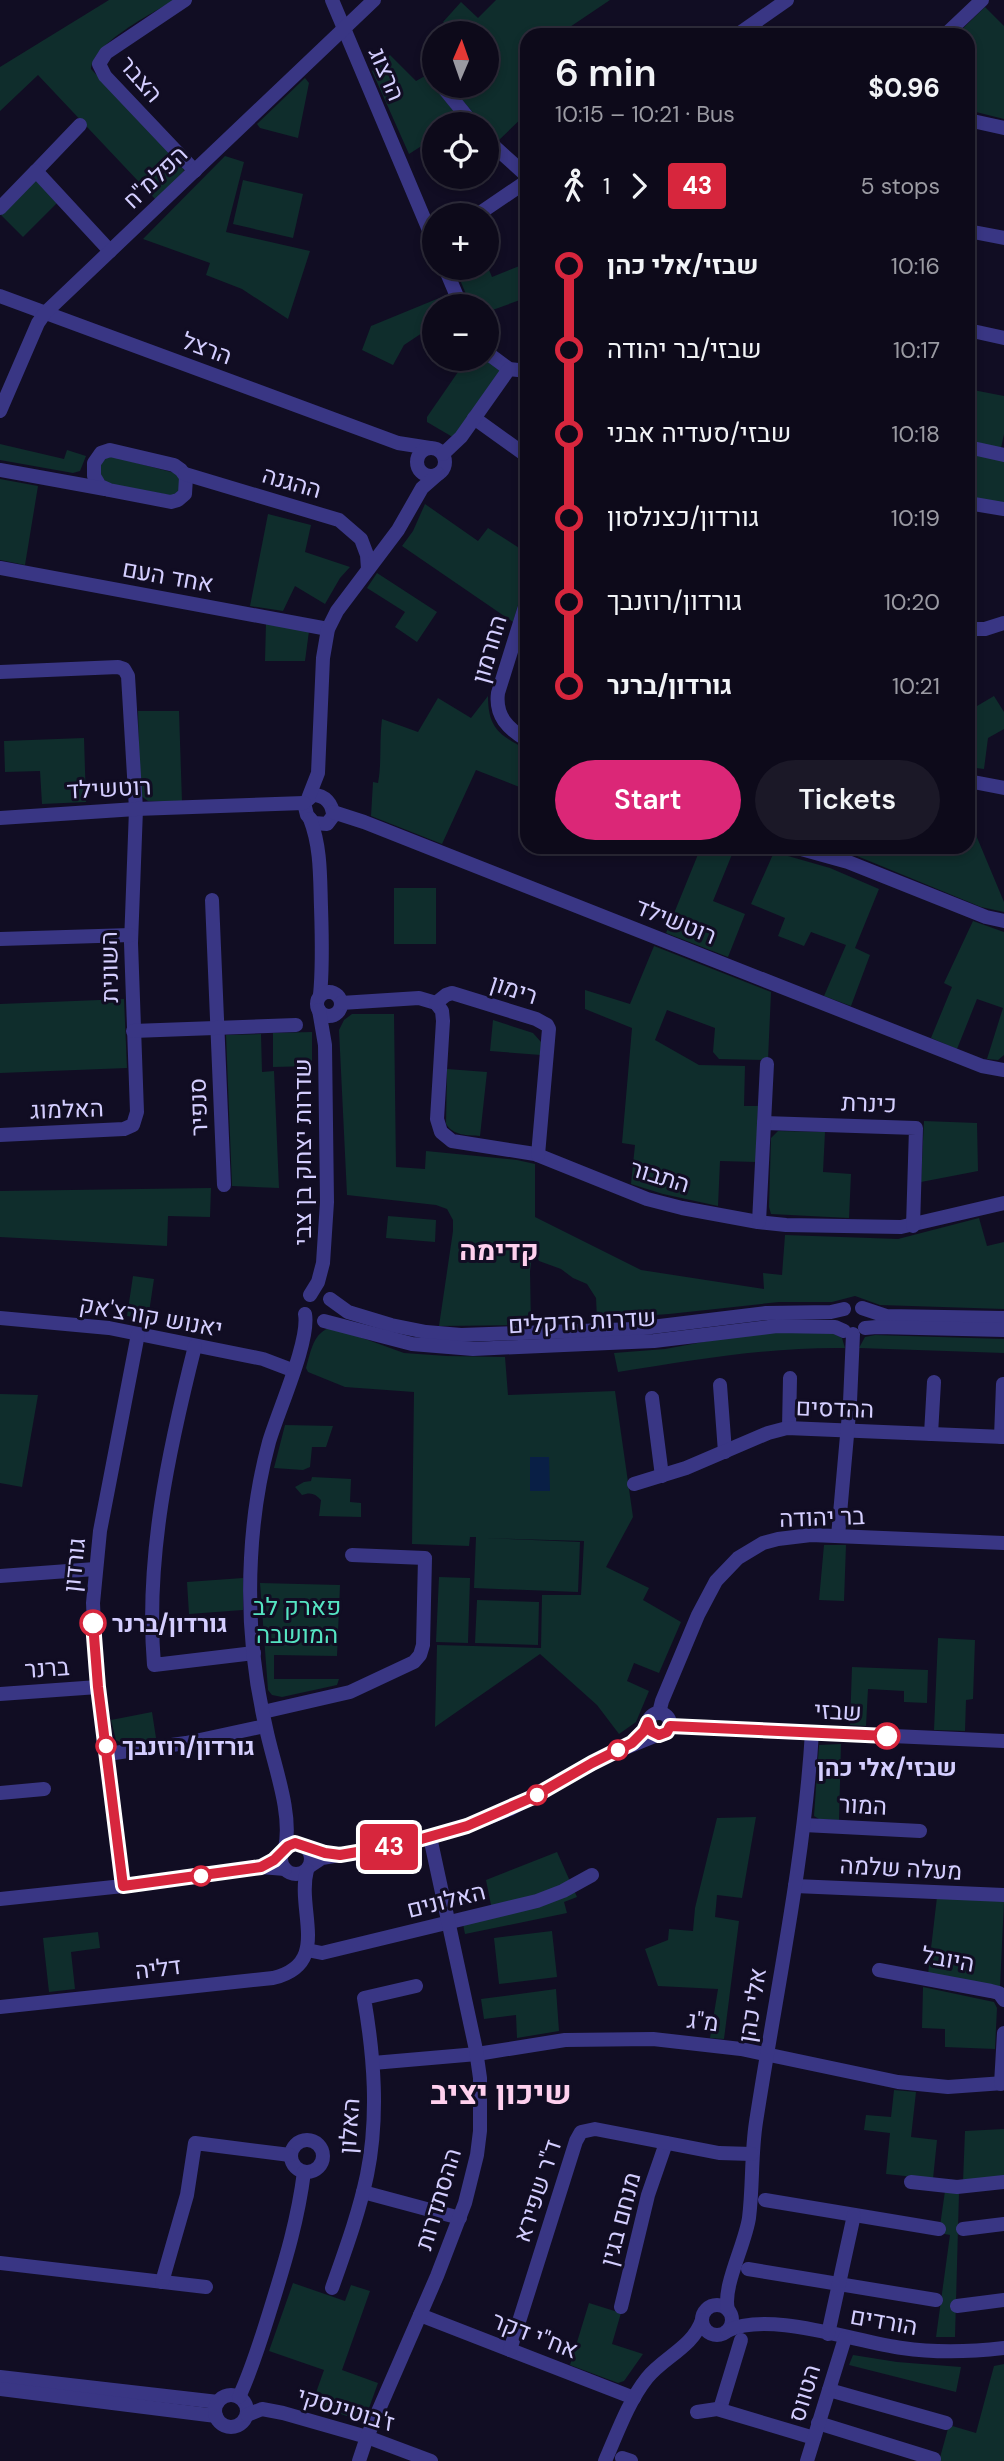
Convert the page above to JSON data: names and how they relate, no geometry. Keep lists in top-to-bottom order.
{
  "streets": {
    "street": [
      "הרצוג",
      "הצבר",
      "הפלמ\"ח",
      "הרצל",
      "ההגנה",
      "אחד העם",
      "החרמון",
      "רוטשילד",
      "השונית",
      "רימון",
      "כינרת",
      "סנפיר",
      "האלמוג",
      "שדרות יצחק בן צבי",
      "התבור",
      "יאנוש קורצ'אק",
      "שדרות הדקלים",
      "ההדסים",
      "בר יהודה",
      "גורדון",
      "ברנר",
      "שבזי",
      "המור",
      "מעלה שלמה",
      "האלונים",
      "היובל",
      "דליה",
      "אלי כהן",
      "מ\"ג",
      "האלון",
      "ד\"ר שפירא",
      "ההסתדרות",
      "מנחם בגין",
      "הורדים",
      "אח\"י דקר",
      "הטווס",
      "ז'בוטינסקי"
    ]
  },
  "crossings": [
    ["הרצוג", "הפלמ\"ח"],
    ["הצבר", "הפלמ\"ח"],
    ["הפלמ\"ח", "הרצל"],
    ["הרצל", "שדרות יצחק בן צבי"],
    ["אחד העם", "שדרות יצחק בן צבי"],
    ["רוטשילד", "השונית"],
    ["רוטשילד", "שדרות יצחק בן צבי"],
    ["השונית", "האלמוג"],
    ["רימון", "שדרות יצחק בן צבי"],
    ["רימון", "התבור"],
    ["כינרת", "התבור"],
    ["שדרות יצחק בן צבי", "שדרות הדקלים"],
    ["יאנוש קורצ'אק", "גורדון"],
    ["בר יהודה", "שבזי"],
    ["גורדון", "ברנר"],
    ["שבזי", "אלי כהן"],
    ["המור", "אלי כהן"],
    ["מעלה שלמה", "אלי כהן"],
    ["האלונים", "דליה"],
    ["האלונים", "ההסתדרות"],
    ["אלי כהן", "מ\"ג"],
    ["אלי כהן", "ד\"ר שפירא"],
    ["אלי כהן", "הורדים"],
    ["מ\"ג", "ההסתדרות"],
    ["ד\"ר שפירא", "מנחם בגין"],
    ["ד\"ר שפירא", "אח\"י דקר"],
    ["ההסתדרות", "אח\"י דקר"],
    ["ההסתדרות", "ז'בוטינסקי"],
    ["הורדים", "אח\"י דקר"],
    ["הורדים", "הטווס"]
  ],
  "districts": ["קדימה", "שיכון יציב"],
  "parks": ["פארק לב המושבה"],
  "places": ["גורדון/ברנר", "שבזי/אלי כהן", "גורדון/רוזנבך"],
  "lines": ["bus line 43"],
  "north": "top",
  "page": {
    "on_map": "43",
    "map_buttons": ["+", "−"],
    "heading": ["6 min", "10:15 – 10:21 · Bus", "$0.96"],
    "legs": ["1", "43", "5 stops"],
    "list": [
      {
        "name": "שבזי/אלי כהן",
        "value": "10:16"
      },
      {
        "name": "שבזי/בר יהודה",
        "value": "10:17"
      },
      {
        "name": "שבזי/סעדיה אבני",
        "value": "10:18"
      },
      {
        "name": "גורדון/כצנלסון",
        "value": "10:19"
      },
      {
        "name": "גורדון/רוזנבך",
        "value": "10:20"
      },
      {
        "name": "גורדון/ברנר",
        "value": "10:21"
      }
    ],
    "buttons": ["Start", "Tickets"]
  }
}
